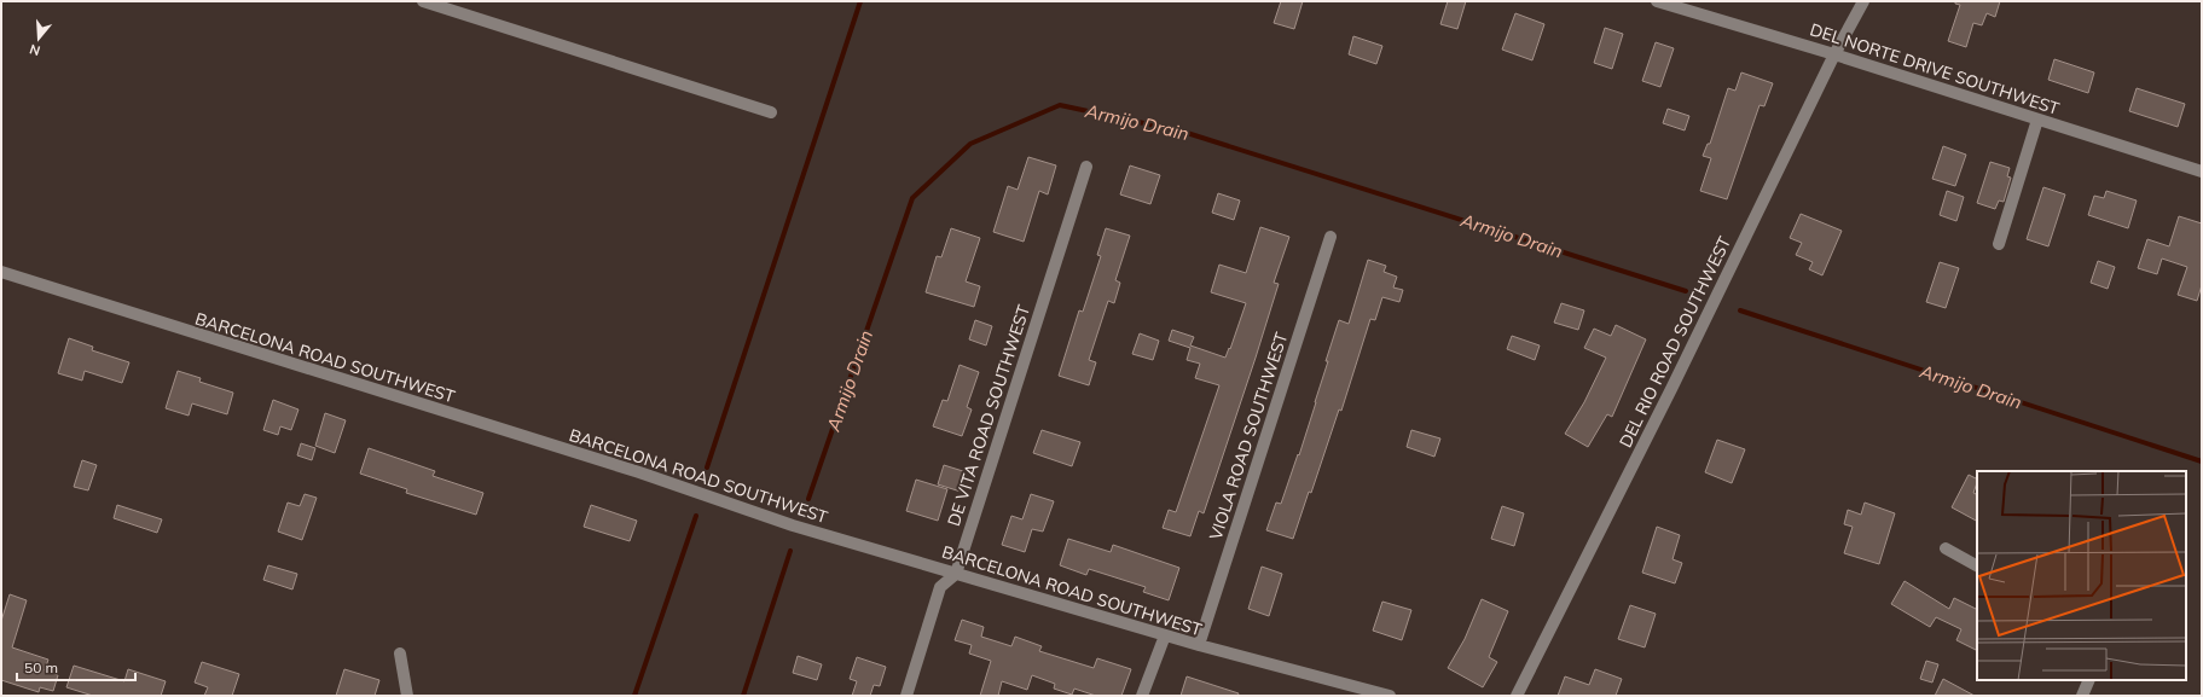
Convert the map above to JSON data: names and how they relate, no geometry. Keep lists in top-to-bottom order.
{
  "streets": {
    "street": [
      "DEL NORTE DRIVE SOUTHWEST",
      "DEL RIO ROAD SOUTHWEST",
      "BARCELONA ROAD SOUTHWEST",
      "DE VITA ROAD SOUTHWEST",
      "VIOLA ROAD SOUTHWEST"
    ]
  },
  "crossings": [
    ["DEL NORTE DRIVE SOUTHWEST", "DEL RIO ROAD SOUTHWEST"],
    ["BARCELONA ROAD SOUTHWEST", "DE VITA ROAD SOUTHWEST"],
    ["BARCELONA ROAD SOUTHWEST", "VIOLA ROAD SOUTHWEST"]
  ],
  "water": ["Armijo Drain"],
  "scale_bar": "50 m",
  "north": "bottom"
}
